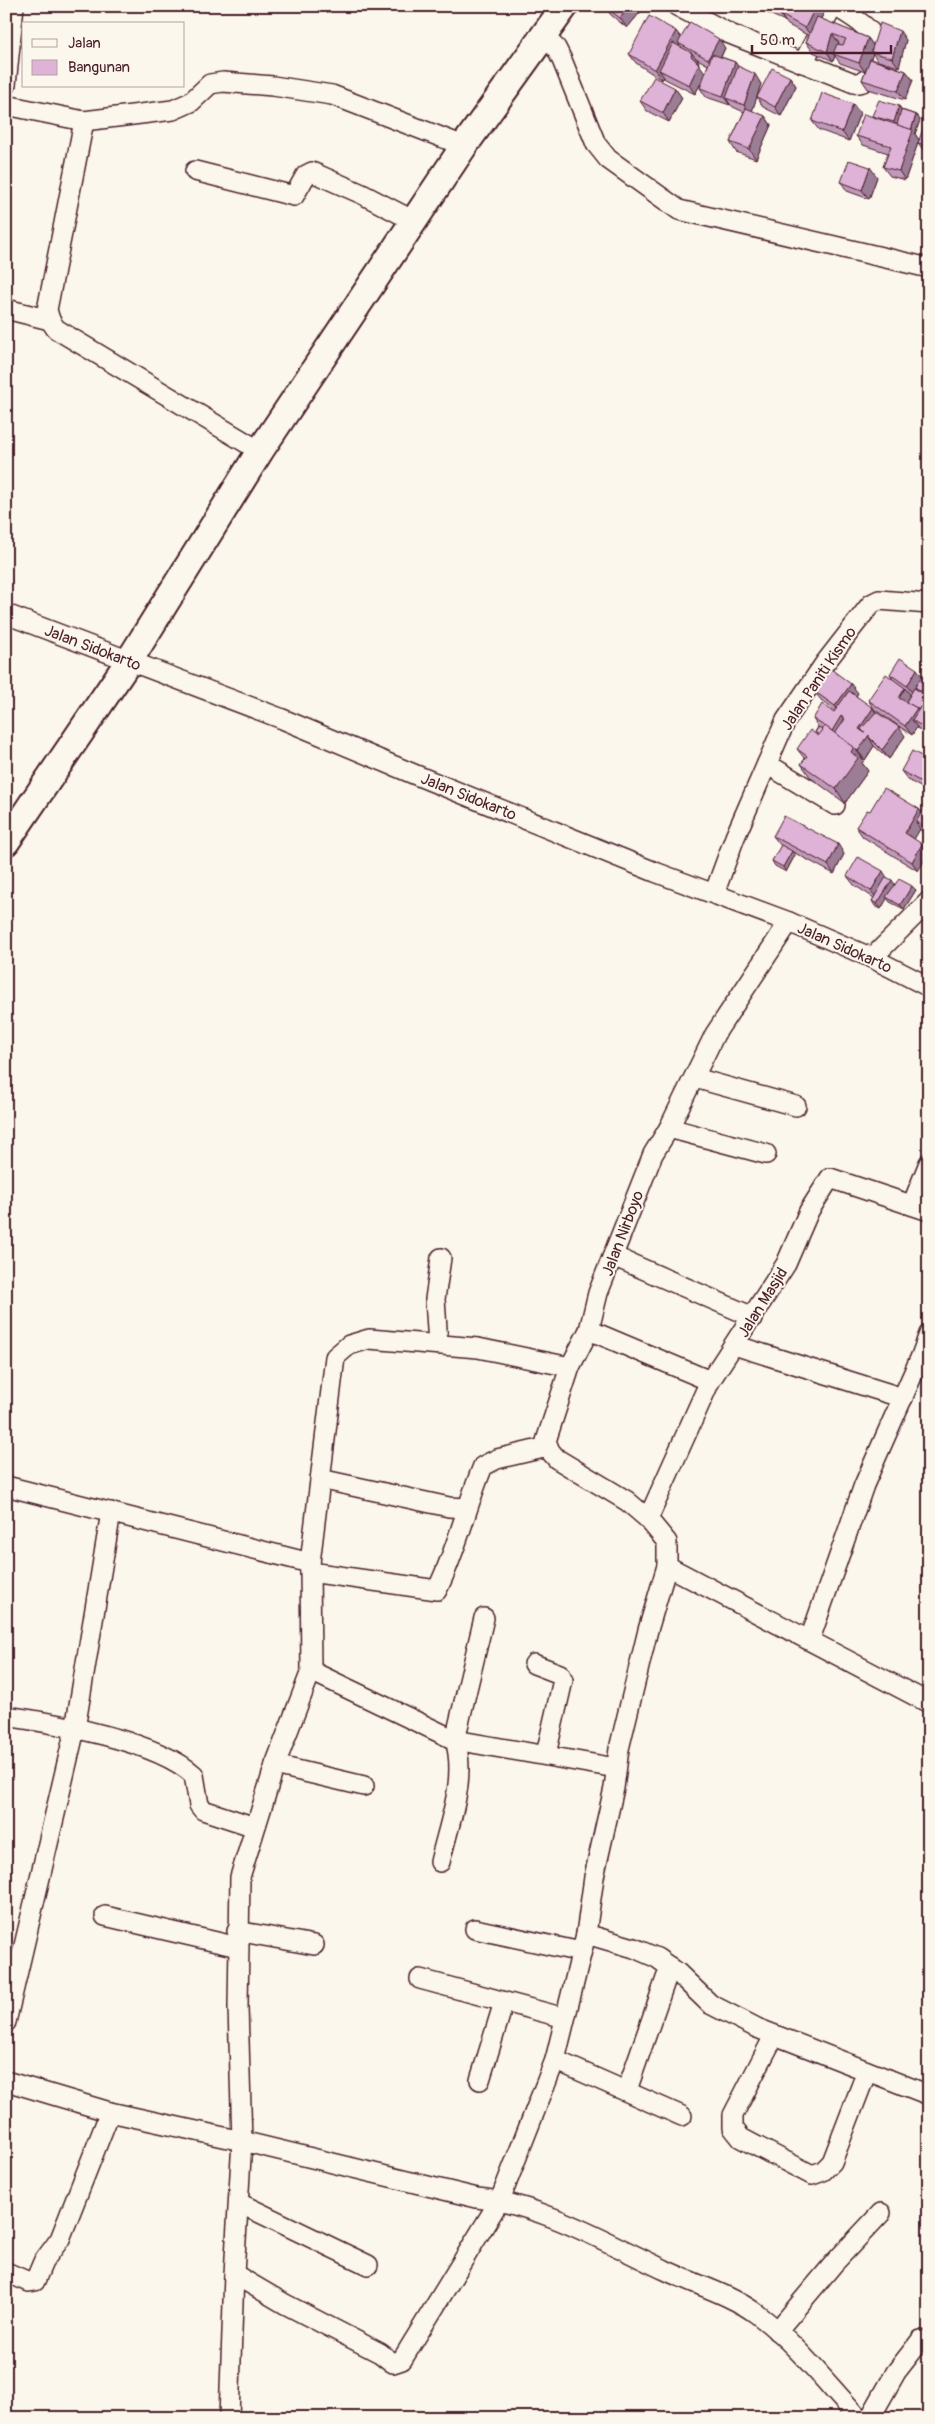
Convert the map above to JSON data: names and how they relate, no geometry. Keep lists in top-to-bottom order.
{
  "streets": {
    "street": [
      "Jalan Sidokarto",
      "Jalan Paniti Kismo",
      "Jalan Nirboyo",
      "Jalan Masjid"
    ]
  },
  "crossings": [
    ["Jalan Sidokarto", "Jalan Paniti Kismo"],
    ["Jalan Sidokarto", "Jalan Nirboyo"]
  ],
  "legend": ["Jalan", "Bangunan"],
  "scale_bar": "50 m"
}
